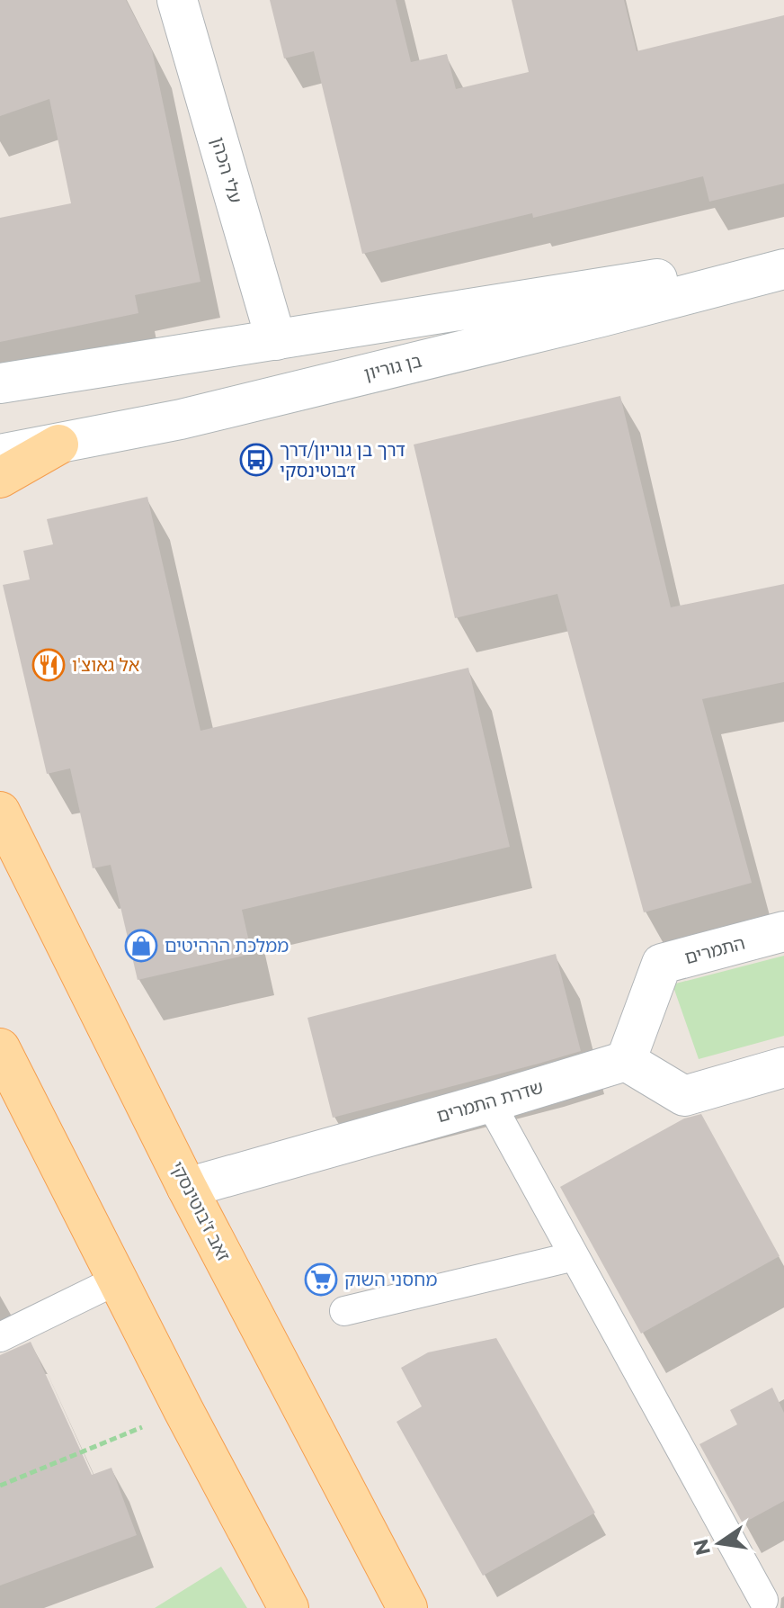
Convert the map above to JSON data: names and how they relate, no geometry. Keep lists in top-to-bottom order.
{
  "streets": {
    "main road": [
      "עלי הכהן",
      "בן גוריון",
      "התמרים",
      "שדרת התמרים",
      "זאב ז'בוטינסקי"
    ]
  },
  "crossings": [
    ["התמרים", "שדרת התמרים"],
    ["שדרת התמרים", "זאב ז'בוטינסקי"]
  ],
  "places": {
    "bus stop": ["דרך בן גוריון/דרך ז׳בוטינסקי"],
    "restaurant": ["אל גאוצ'ו"],
    "shop": ["ממלכת הרהיטים"],
    "supermarket": ["מחסני השוק"]
  },
  "north": "left"
}
